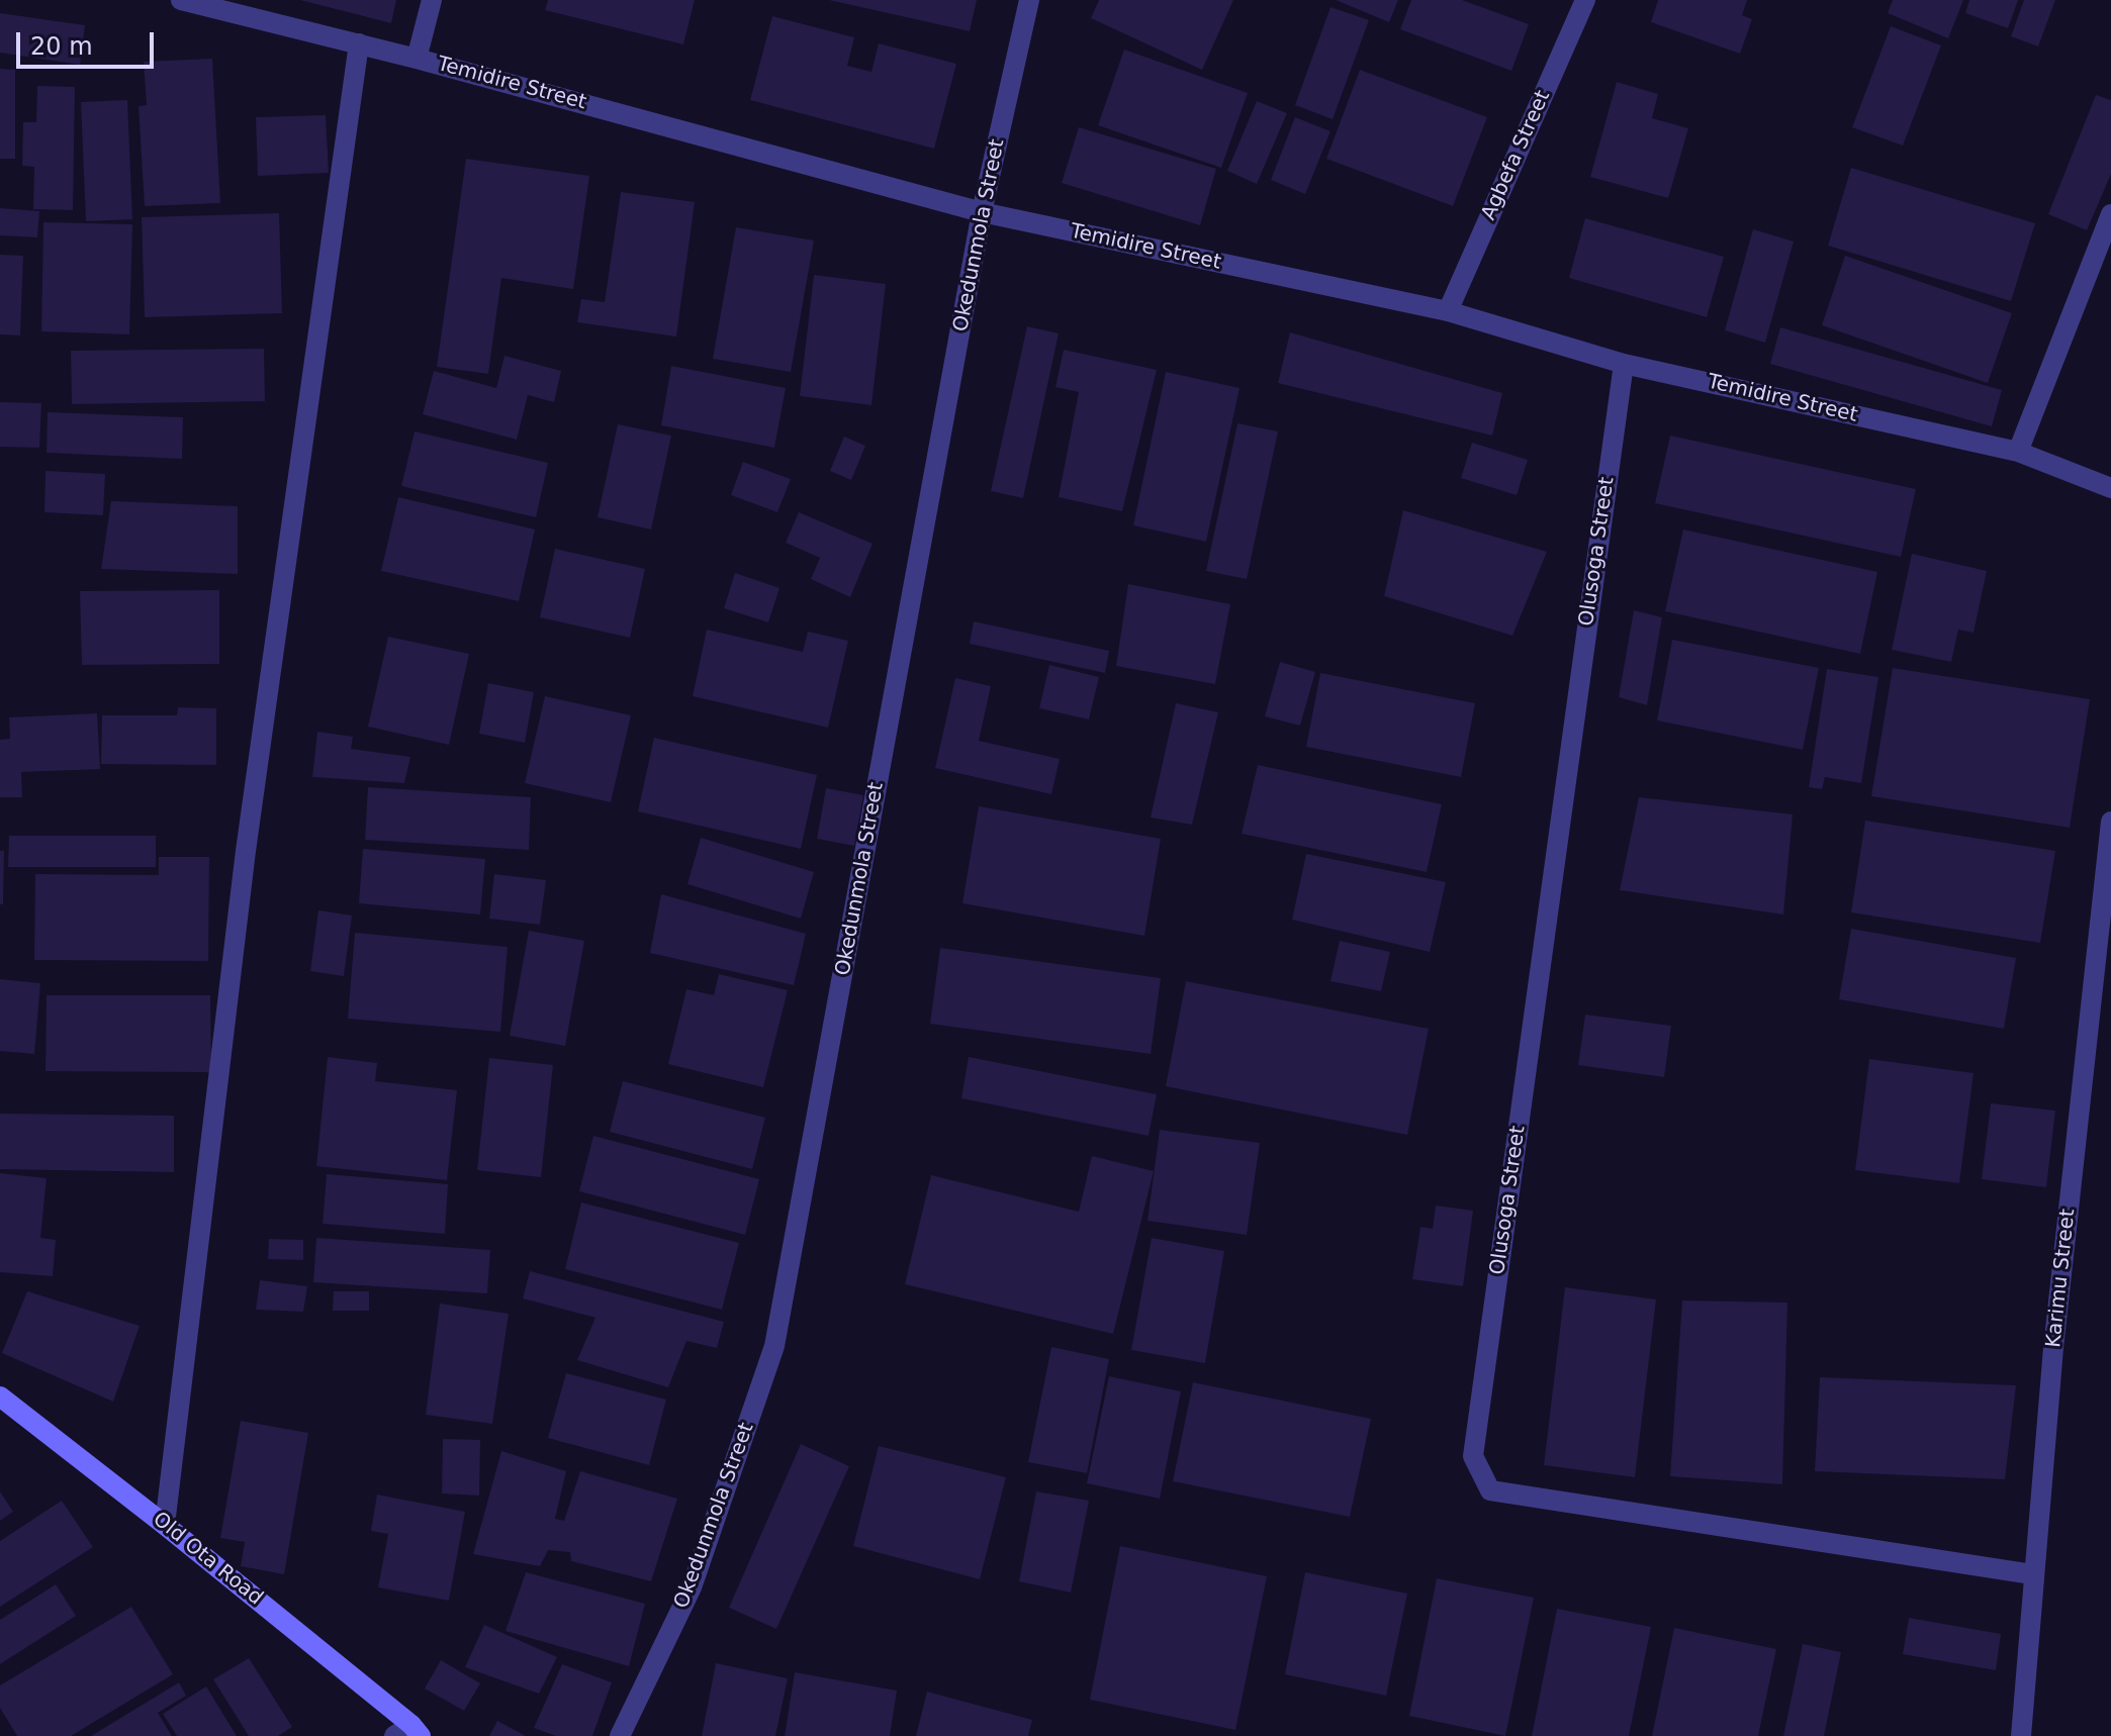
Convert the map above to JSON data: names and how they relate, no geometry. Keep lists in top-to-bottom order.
{
  "streets": {
    "street": [
      "Temidire Street",
      "Agbefa Street",
      "Okedunmola Street",
      "Olusoga Street",
      "Karimu Street",
      "Old Ota Road"
    ]
  },
  "crossings": [
    ["Temidire Street", "Agbefa Street"],
    ["Temidire Street", "Okedunmola Street"],
    ["Temidire Street", "Olusoga Street"],
    ["Olusoga Street", "Karimu Street"]
  ],
  "scale_bar": "20 m"
}
